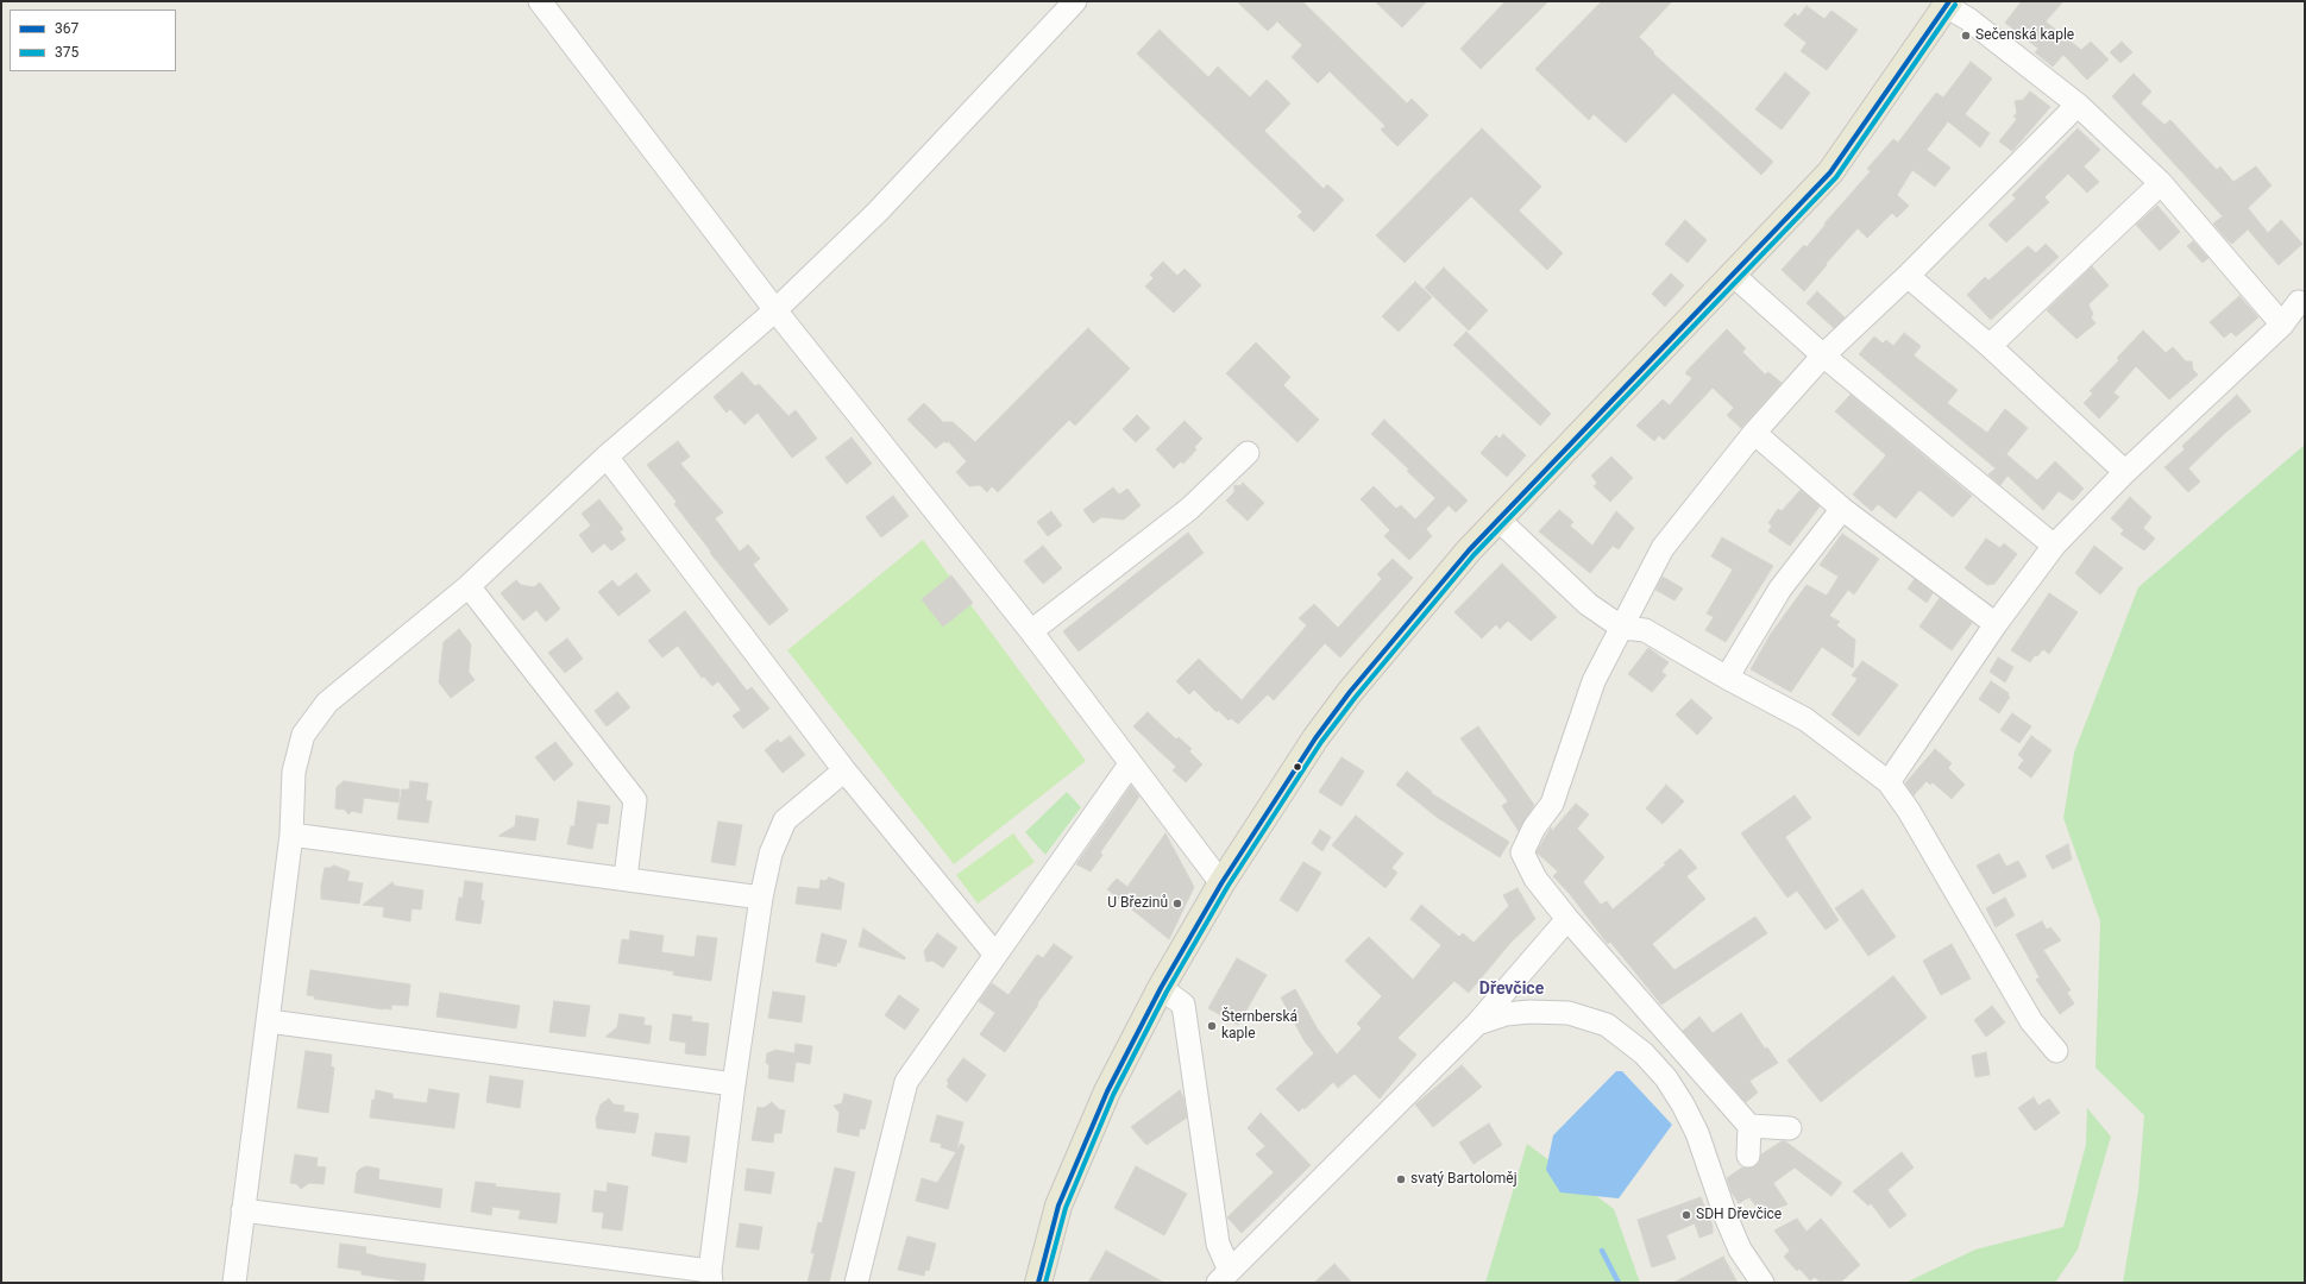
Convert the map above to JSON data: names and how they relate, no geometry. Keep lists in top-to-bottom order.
{
  "districts": ["Dřevčice"],
  "places": [
    "Sečenská kaple",
    "U Březinů",
    "Šternberská kaple",
    "svatý Bartoloměj",
    "SDH Dřevčice"
  ],
  "lines": ["transit line 367", "transit line 375"],
  "legend": ["367", "375"]
}
